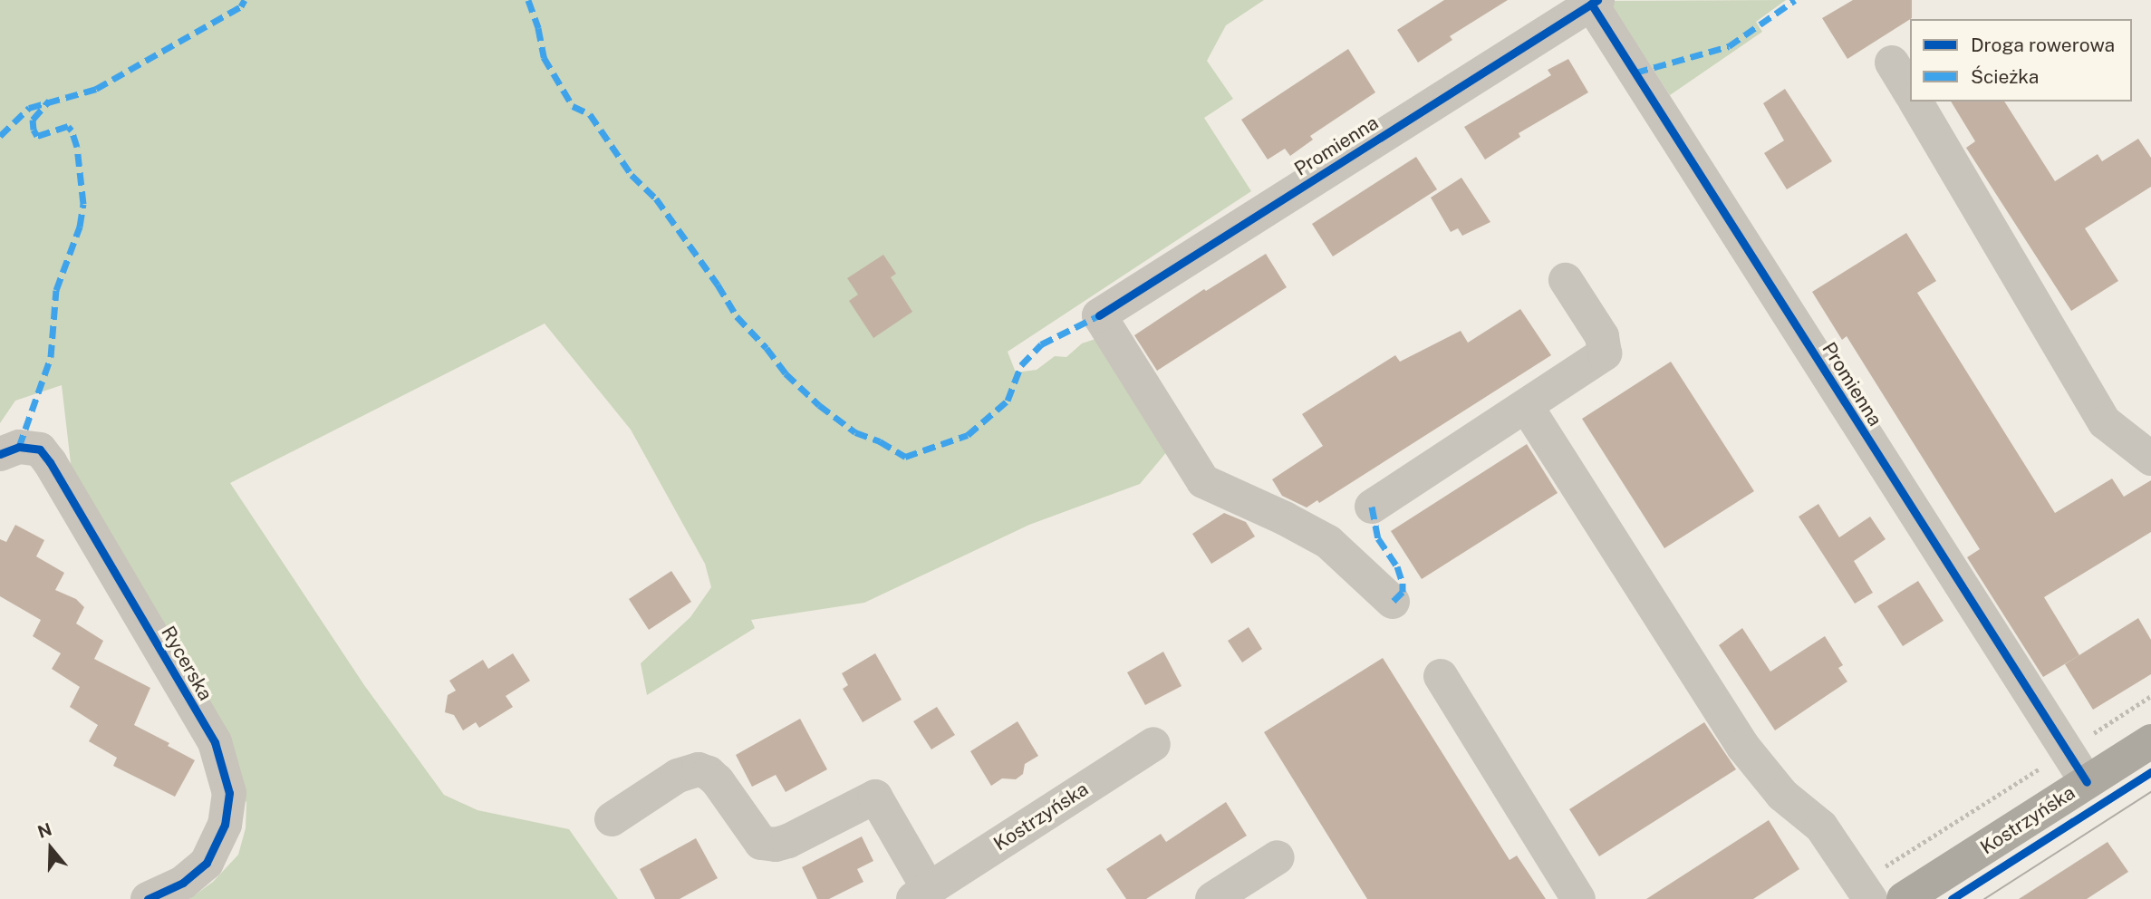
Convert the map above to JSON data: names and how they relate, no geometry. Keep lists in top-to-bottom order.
{
  "streets": {
    "main road": ["Kostrzyńska"],
    "street": ["Promienna", "Rycerska"]
  },
  "crossings": [
    ["Promienna", "Kostrzyńska"]
  ],
  "legend": ["Droga rowerowa", "Ścieżka"],
  "north": "top"
}
